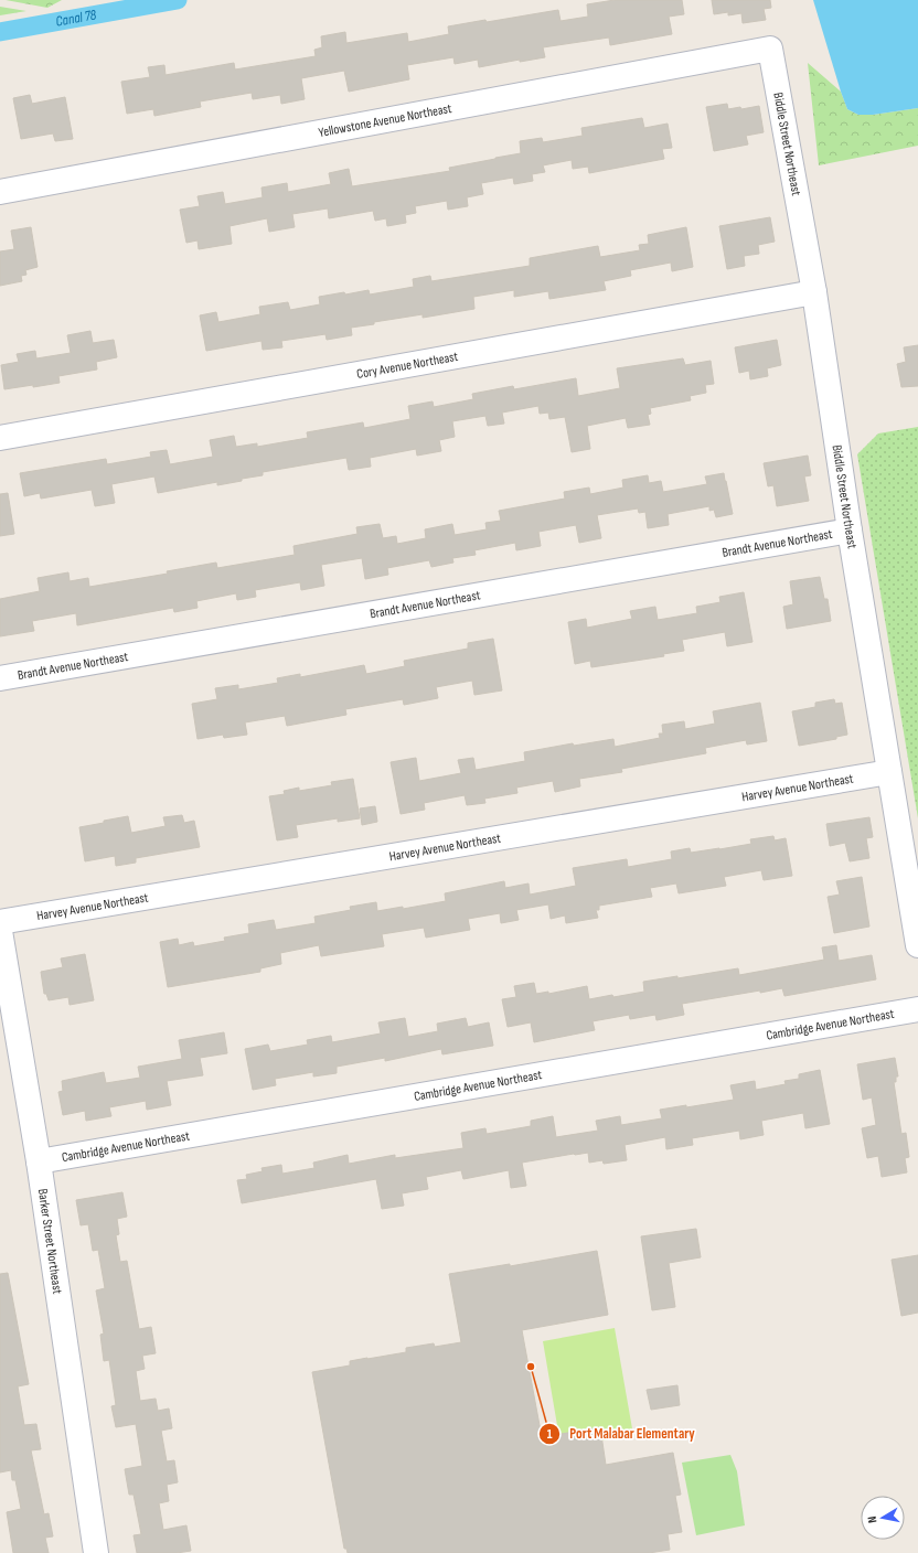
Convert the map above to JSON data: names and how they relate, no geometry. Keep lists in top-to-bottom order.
{
  "streets": {
    "street": [
      "Yellowstone Avenue Northeast",
      "Biddle Street Northeast",
      "Cory Avenue Northeast",
      "Brandt Avenue Northeast",
      "Harvey Avenue Northeast",
      "Cambridge Avenue Northeast",
      "Barker Street Northeast"
    ]
  },
  "crossings": [
    ["Yellowstone Avenue Northeast", "Biddle Street Northeast"],
    ["Biddle Street Northeast", "Cory Avenue Northeast"],
    ["Biddle Street Northeast", "Brandt Avenue Northeast"],
    ["Biddle Street Northeast", "Harvey Avenue Northeast"],
    ["Cambridge Avenue Northeast", "Barker Street Northeast"]
  ],
  "water": ["Canal 78"],
  "places": ["Port Malabar Elementary"],
  "north": "left"
}
